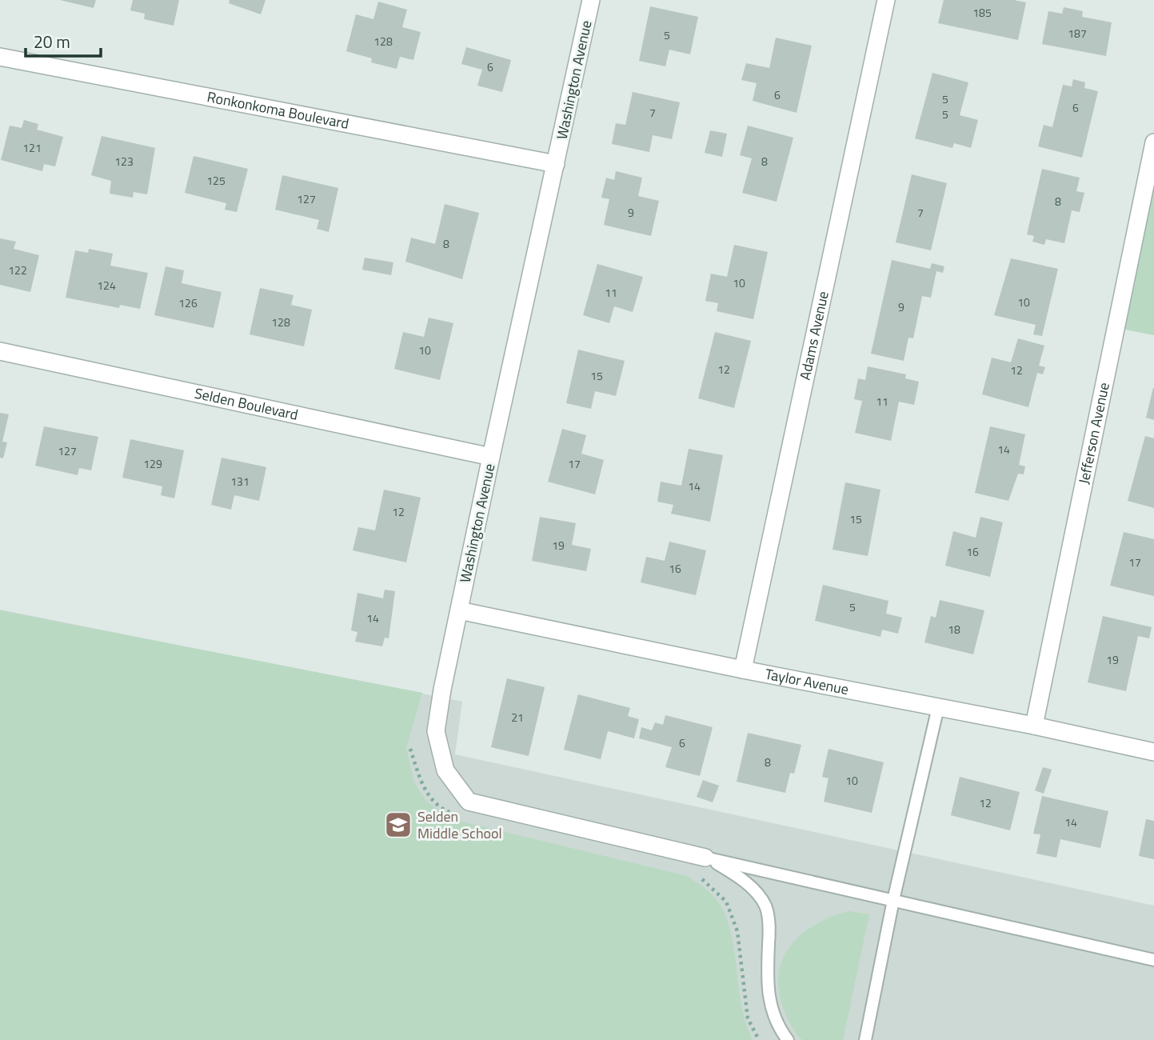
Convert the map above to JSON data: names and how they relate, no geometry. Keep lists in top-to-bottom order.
{
  "streets": {
    "street": [
      "Washington Avenue",
      "Ronkonkoma Boulevard",
      "Adams Avenue",
      "Selden Boulevard",
      "Jefferson Avenue",
      "Taylor Avenue"
    ]
  },
  "crossings": [
    ["Washington Avenue", "Ronkonkoma Boulevard"],
    ["Washington Avenue", "Selden Boulevard"],
    ["Washington Avenue", "Taylor Avenue"],
    ["Adams Avenue", "Taylor Avenue"],
    ["Jefferson Avenue", "Taylor Avenue"]
  ],
  "places": {
    "school or university": ["Selden Middle School"]
  },
  "house_numbers": [
    "185",
    "187",
    "5",
    "128",
    "6",
    "6",
    "5",
    "6",
    "7",
    "5",
    "121",
    "123",
    "8",
    "125",
    "127",
    "8",
    "9",
    "7",
    "8",
    "122",
    "10",
    "124",
    "11",
    "10",
    "126",
    "9",
    "128",
    "10",
    "12",
    "12",
    "15",
    "11",
    "14",
    "127",
    "129",
    "17",
    "131",
    "14",
    "12",
    "15",
    "19",
    "16",
    "17",
    "16",
    "5",
    "14",
    "18",
    "19",
    "21",
    "6",
    "8",
    "10",
    "12",
    "14"
  ],
  "scale_bar": "20 m"
}
